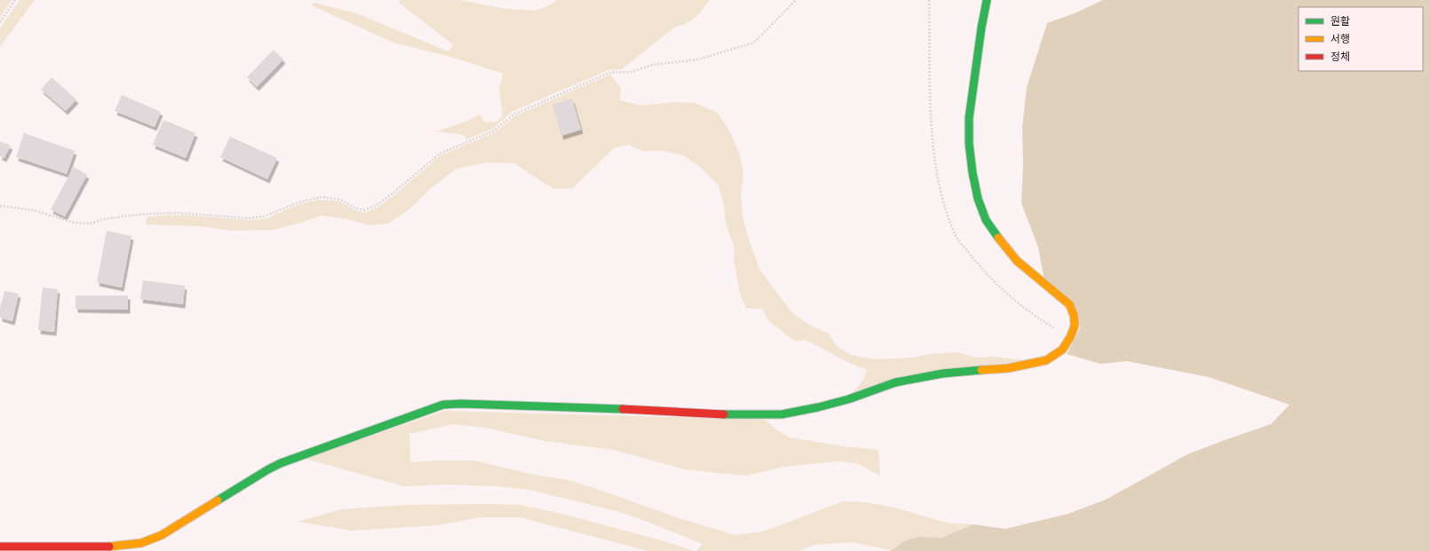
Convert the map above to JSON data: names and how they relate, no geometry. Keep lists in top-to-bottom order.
{
  "legend": ["원활", "서행", "정체"]
}
